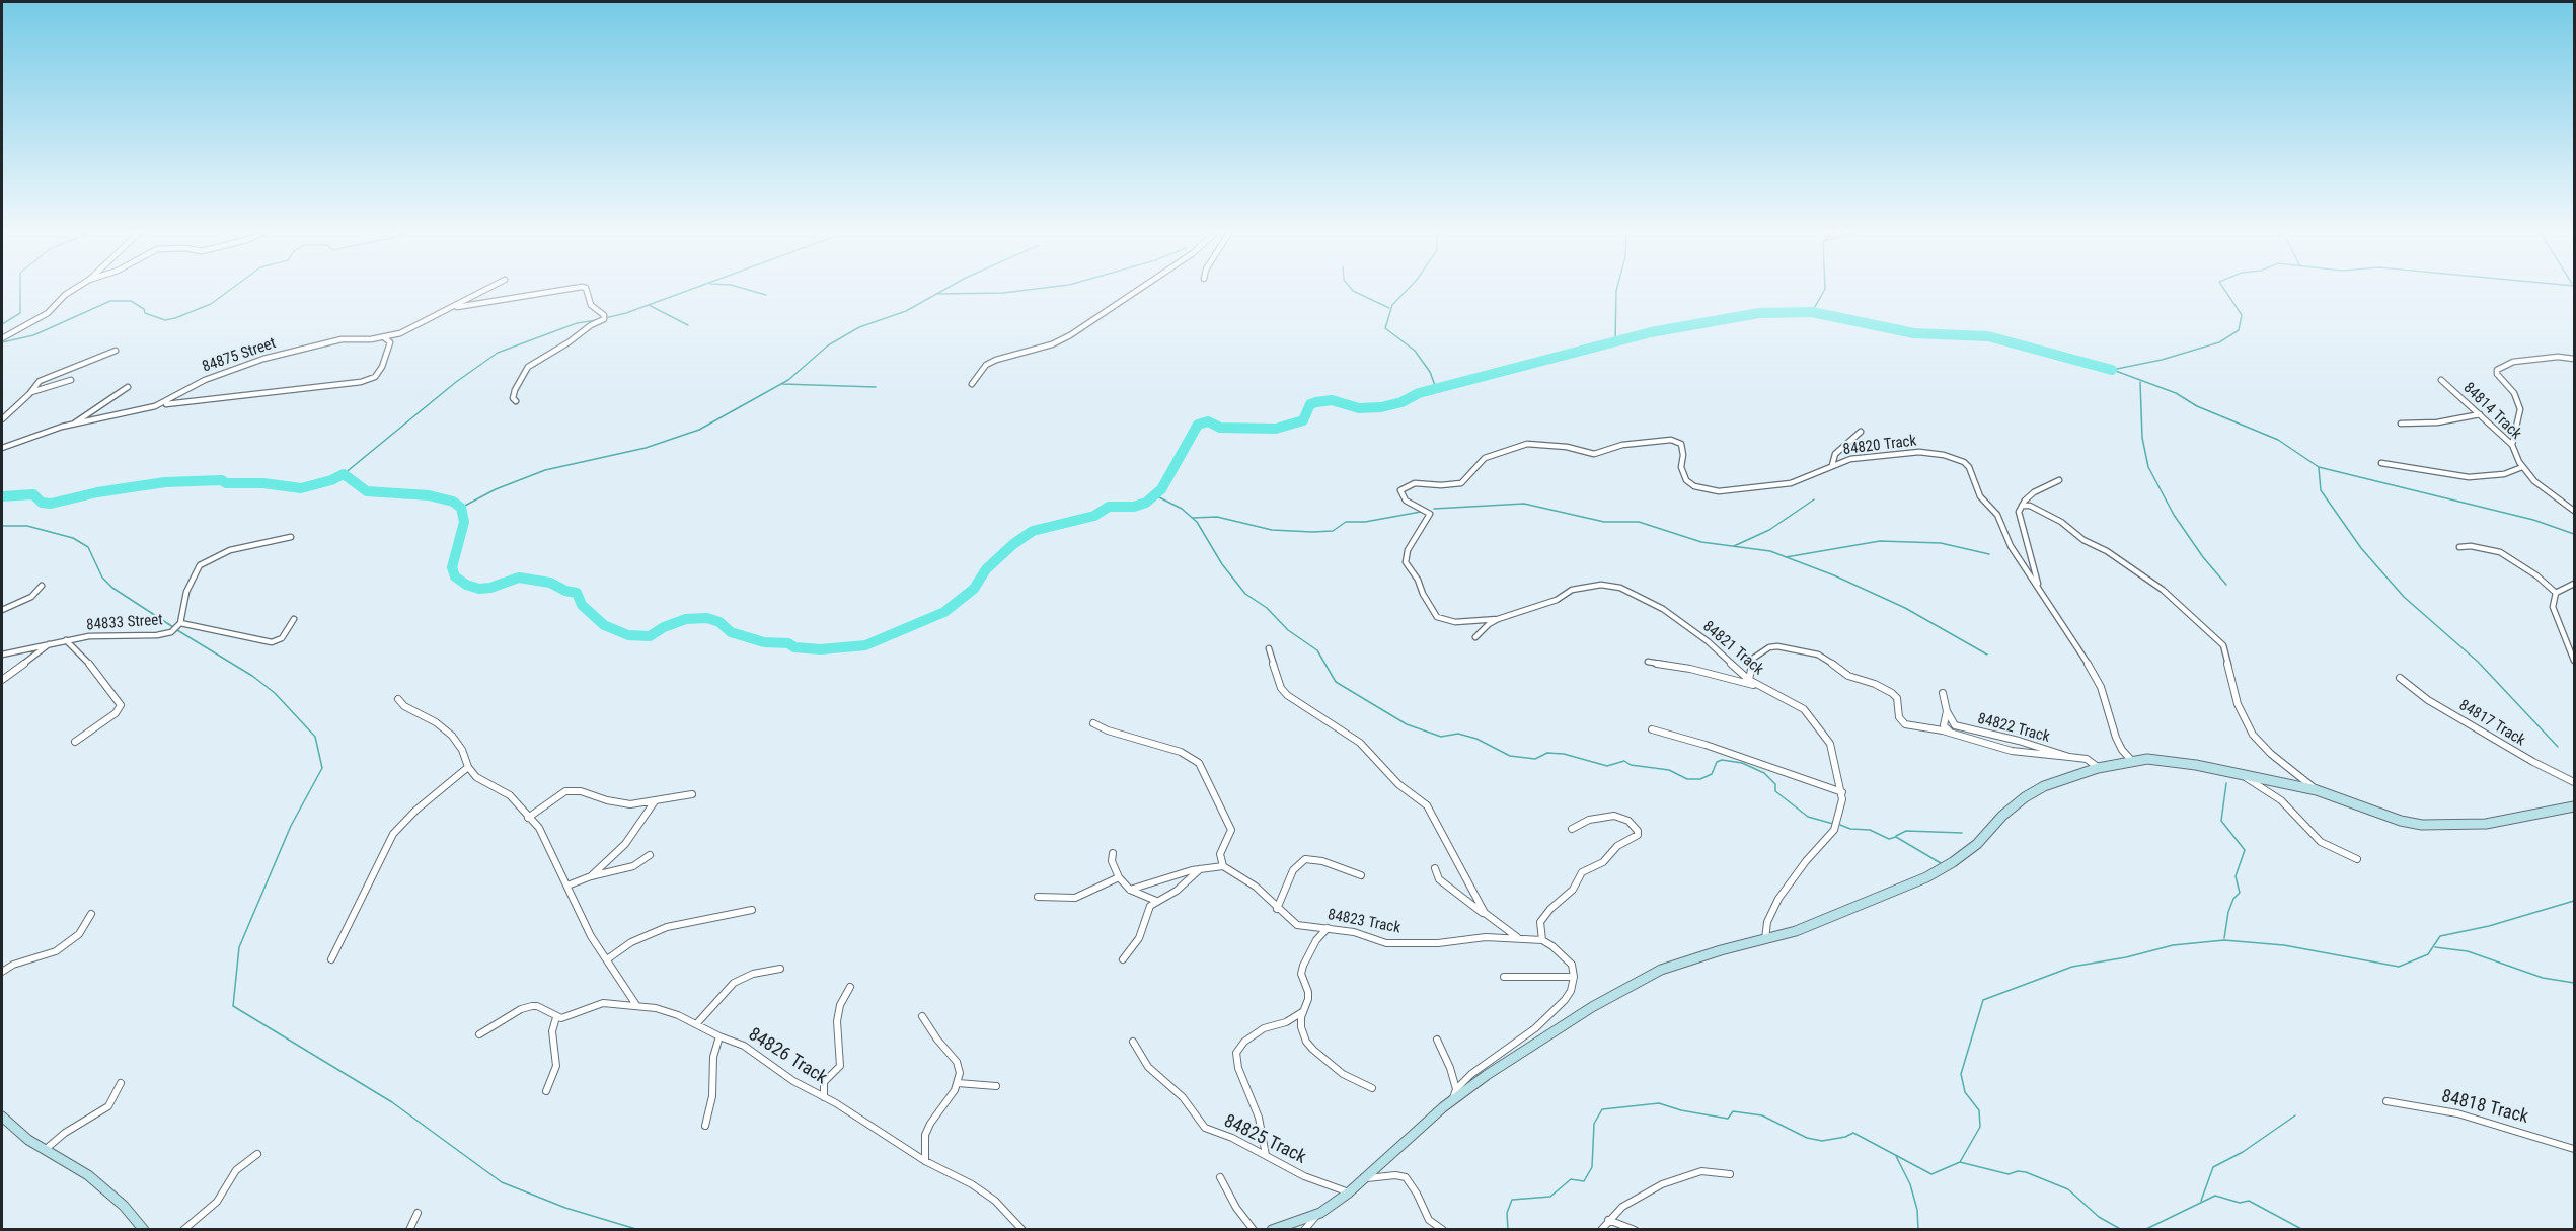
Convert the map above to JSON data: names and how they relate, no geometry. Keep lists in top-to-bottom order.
{
  "streets": {
    "street": [
      "84875 Street",
      "84814 Track",
      "84820 Track",
      "84833 Street",
      "84821 Track",
      "84817 Track",
      "84822 Track",
      "84823 Track",
      "84826 Track",
      "84818 Track",
      "84825 Track"
    ]
  },
  "crossings": [
    ["84820 Track", "84821 Track"]
  ]
}
